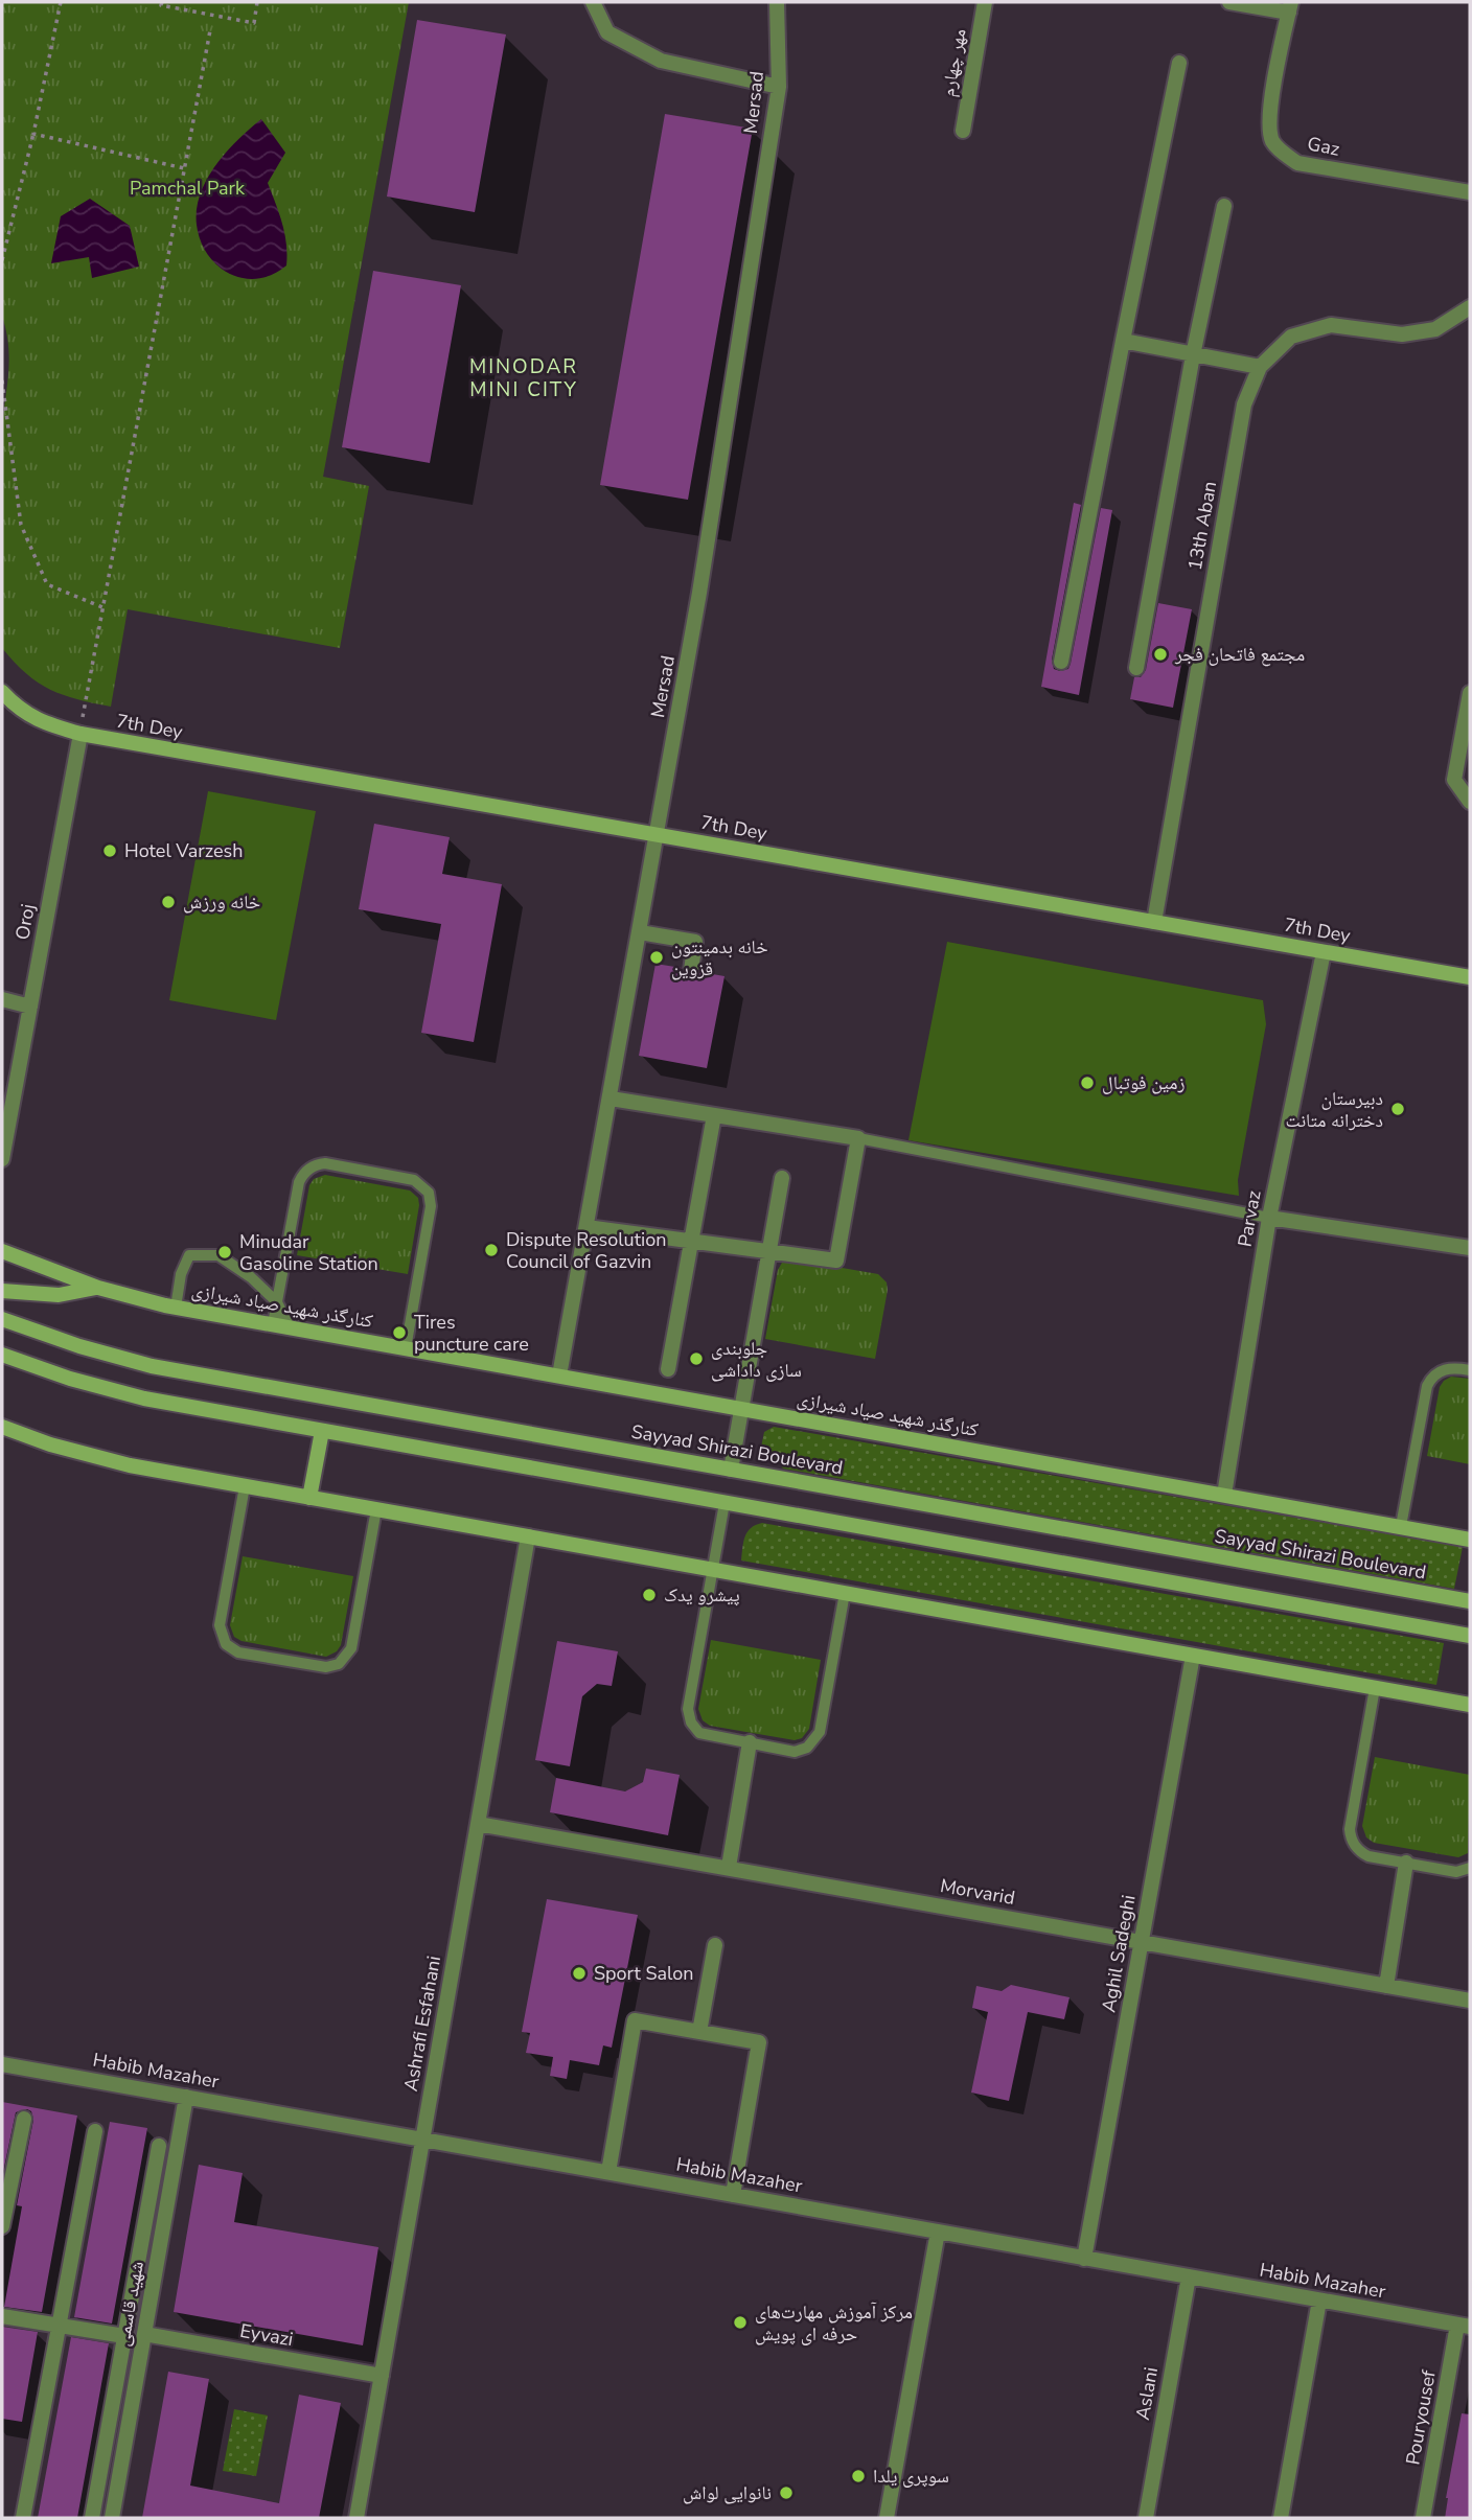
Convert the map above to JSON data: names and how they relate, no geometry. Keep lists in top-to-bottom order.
{
  "streets": {
    "main road": ["7th Dey", "کنارگذر شهید صیاد شیرازی", "Sayyad Shirazi Boulevard"],
    "street": [
      "مهر چهارم",
      "Mersad",
      "Gaz",
      "13th Aban",
      "Oroj",
      "Parvaz",
      "Morvarid",
      "Aghil Sadeghi",
      "Ashrafi Esfahani",
      "Habib Mazaher",
      "شهید قاسمی",
      "Eyvazi",
      "Aslani",
      "Pouryousef"
    ]
  },
  "crossings": [
    ["Mersad", "7th Dey"],
    ["Mersad", "کنارگذر شهید صیاد شیرازی"],
    ["13th Aban", "7th Dey"],
    ["7th Dey", "Oroj"],
    ["7th Dey", "Parvaz"],
    ["Parvaz", "کنارگذر شهید صیاد شیرازی"],
    ["Morvarid", "Aghil Sadeghi"],
    ["Morvarid", "Ashrafi Esfahani"],
    ["Aghil Sadeghi", "Habib Mazaher"],
    ["Ashrafi Esfahani", "Habib Mazaher"],
    ["Ashrafi Esfahani", "Eyvazi"],
    ["Habib Mazaher", "شهید قاسمی"],
    ["Habib Mazaher", "Aslani"],
    ["Habib Mazaher", "Pouryousef"],
    ["شهید قاسمی", "Eyvazi"]
  ],
  "districts": ["MINODAR MINI CITY"],
  "parks": ["Pamchal Park"],
  "places": [
    "مجتمع فاتحان فجر",
    "Hotel Varzesh",
    "خانه ورزش",
    "خانه بدمینتون قزوین",
    "زمین فوتبال",
    "دبیرستان دخترانه متانت",
    "Dispute Resolution Council of Gazvin",
    "Minudar Gasoline Station",
    "Tires puncture care",
    "جلوبندی سازی داداشی",
    "پیشرو یدک",
    "Sport Salon",
    "مرکز آموزش مهارت‌های حرفه ای پویش",
    "سوپری یلدا",
    "نانوایی لواش"
  ]
}
